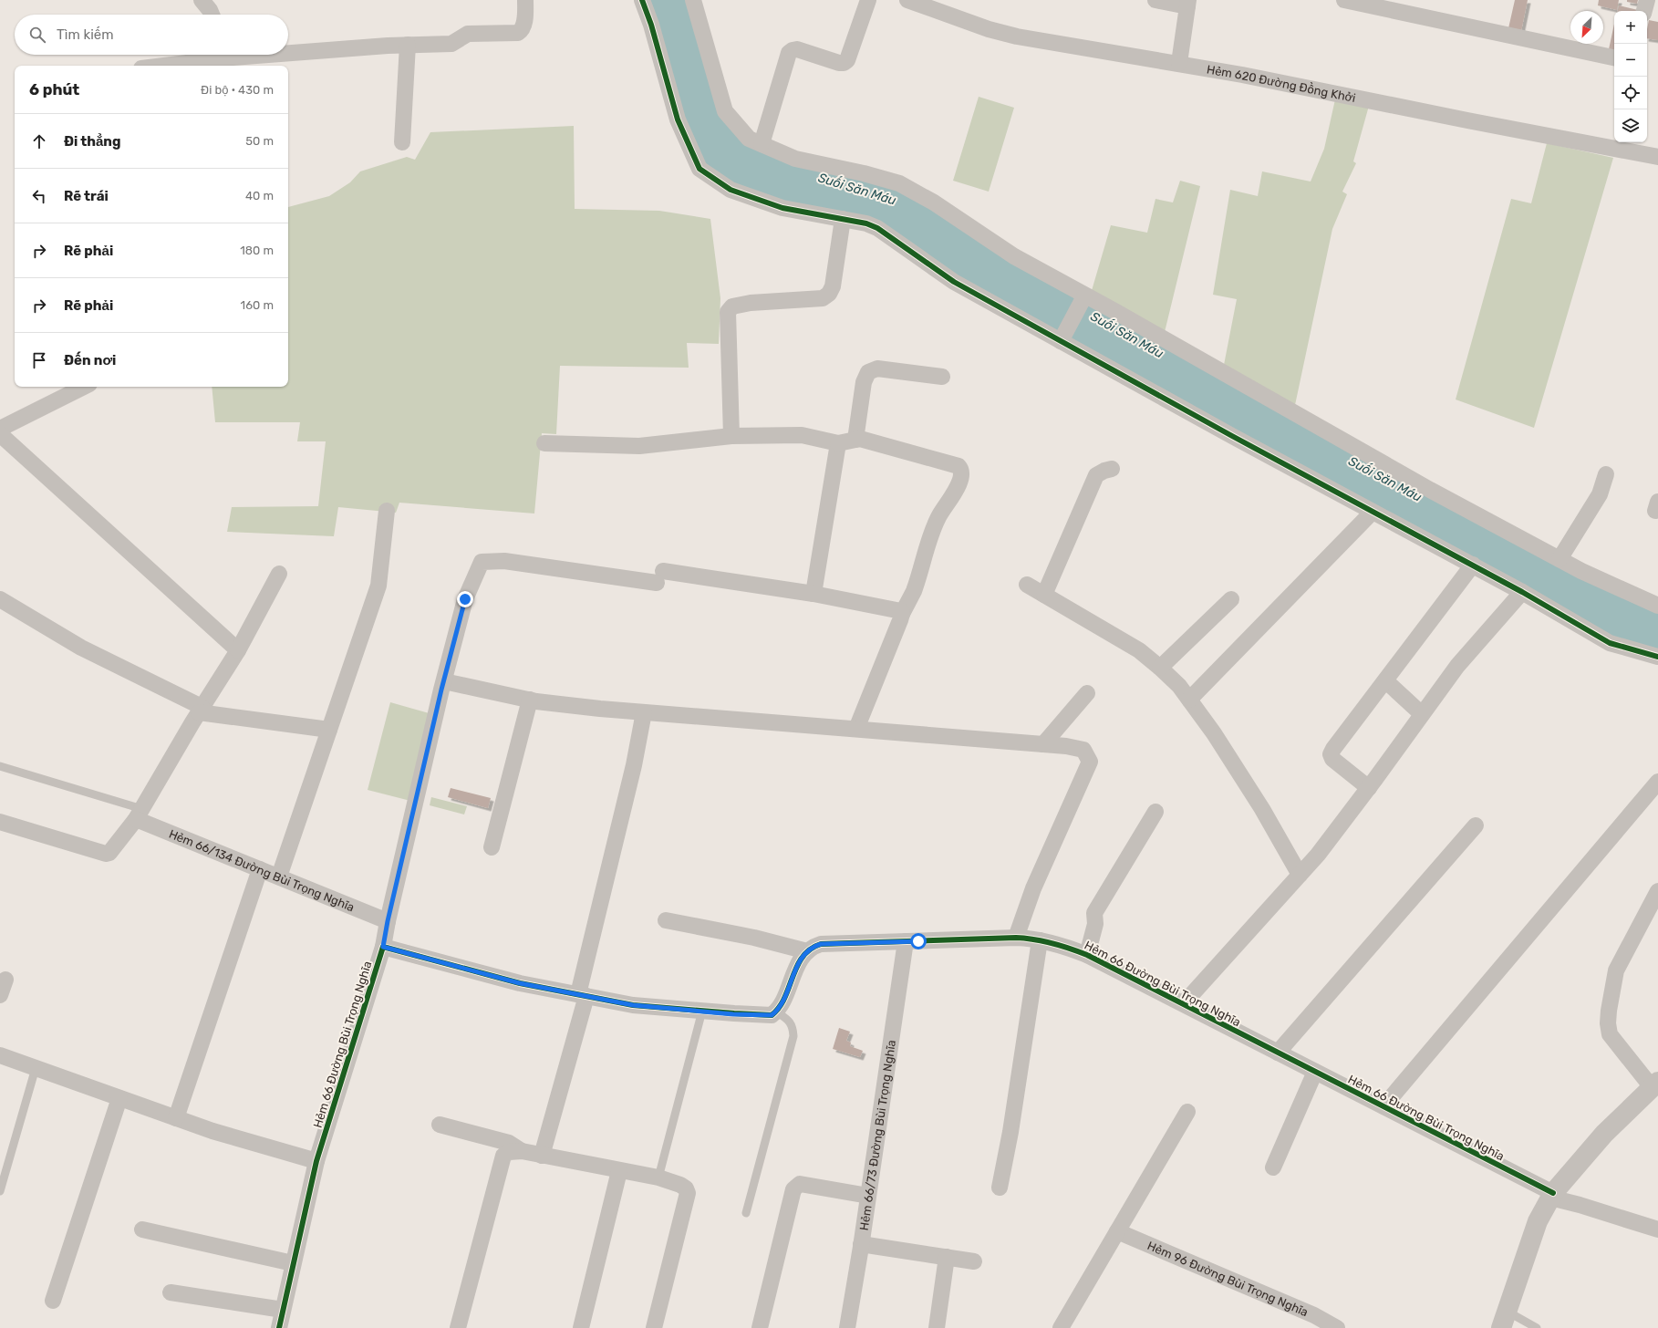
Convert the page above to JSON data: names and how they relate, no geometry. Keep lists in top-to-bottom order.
{
  "streets": {
    "street": [
      "Hẻm 620 Đường Đồng Khởi",
      "Hẻm 66/134 Đường Bùi Trọng Nghĩa",
      "Hẻm 66 Đường Bùi Trọng Nghĩa",
      "Hẻm 66/73 Đường Bùi Trọng Nghĩa",
      "Hẻm 96 Đường Bùi Trọng Nghĩa"
    ]
  },
  "crossings": [
    ["Hẻm 66/134 Đường Bùi Trọng Nghĩa", "Hẻm 66 Đường Bùi Trọng Nghĩa"],
    ["Hẻm 66 Đường Bùi Trọng Nghĩa", "Hẻm 66/73 Đường Bùi Trọng Nghĩa"]
  ],
  "water": ["Suối Săn Máu"],
  "north": "bottom left",
  "page": {
    "map_buttons": ["+", "−"],
    "search": "Tìm kiếm",
    "heading": ["6 phút", "Đi bộ · 430 m"],
    "list": [
      ["Đi thẳng", "50 m"],
      ["Rẽ trái", "40 m"],
      ["Rẽ phải", "180 m"],
      ["Rẽ phải", "160 m"],
      "Đến nơi"
    ]
  }
}
